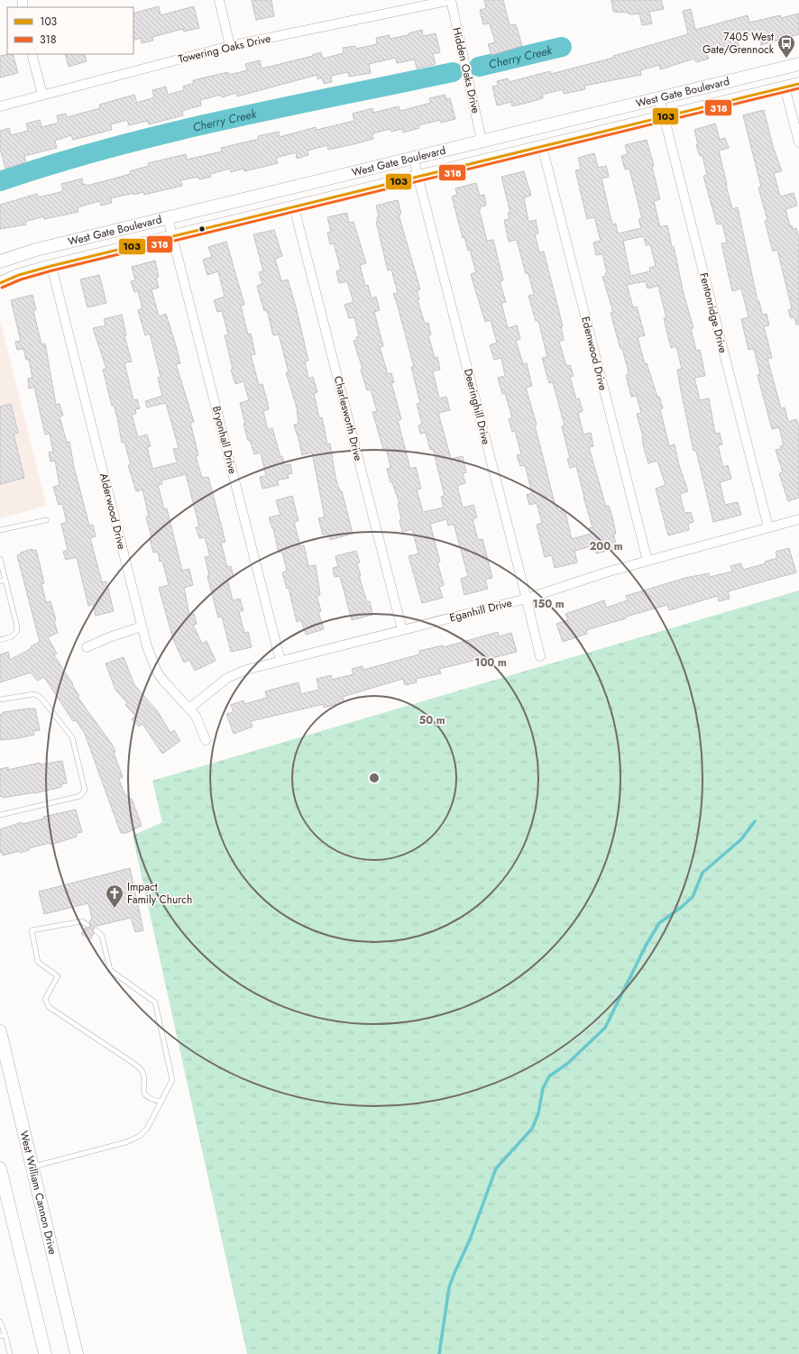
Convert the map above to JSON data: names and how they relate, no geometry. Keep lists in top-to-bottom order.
{
  "streets": {
    "main road": ["West Gate Boulevard", "West William Cannon Drive"],
    "street": [
      "Towering Oaks Drive",
      "Hidden Oaks Drive",
      "Fentonridge Drive",
      "Edenwood Drive",
      "Deeringhill Drive",
      "Charlesworth Drive",
      "Bryonhall Drive",
      "Alderwood Drive",
      "Eganhill Drive"
    ]
  },
  "crossings": [
    ["Towering Oaks Drive", "Hidden Oaks Drive"],
    ["Hidden Oaks Drive", "West Gate Boulevard"],
    ["West Gate Boulevard", "Fentonridge Drive"],
    ["West Gate Boulevard", "Edenwood Drive"],
    ["West Gate Boulevard", "Deeringhill Drive"],
    ["West Gate Boulevard", "Charlesworth Drive"],
    ["West Gate Boulevard", "Bryonhall Drive"],
    ["West Gate Boulevard", "Alderwood Drive"],
    ["Fentonridge Drive", "Eganhill Drive"],
    ["Edenwood Drive", "Eganhill Drive"],
    ["Deeringhill Drive", "Eganhill Drive"],
    ["Charlesworth Drive", "Eganhill Drive"],
    ["Bryonhall Drive", "Eganhill Drive"],
    ["Alderwood Drive", "Eganhill Drive"]
  ],
  "water": ["Cherry Creek"],
  "places": {
    "bus stop": ["7405 West Gate/Grennock"],
    "church": ["Impact Family Church"]
  },
  "lines": ["transit line 103", "transit line 318"],
  "legend": ["103", "318"],
  "rings": [
    "200 m",
    "150 m",
    "100 m",
    "50 m"
  ]
}
